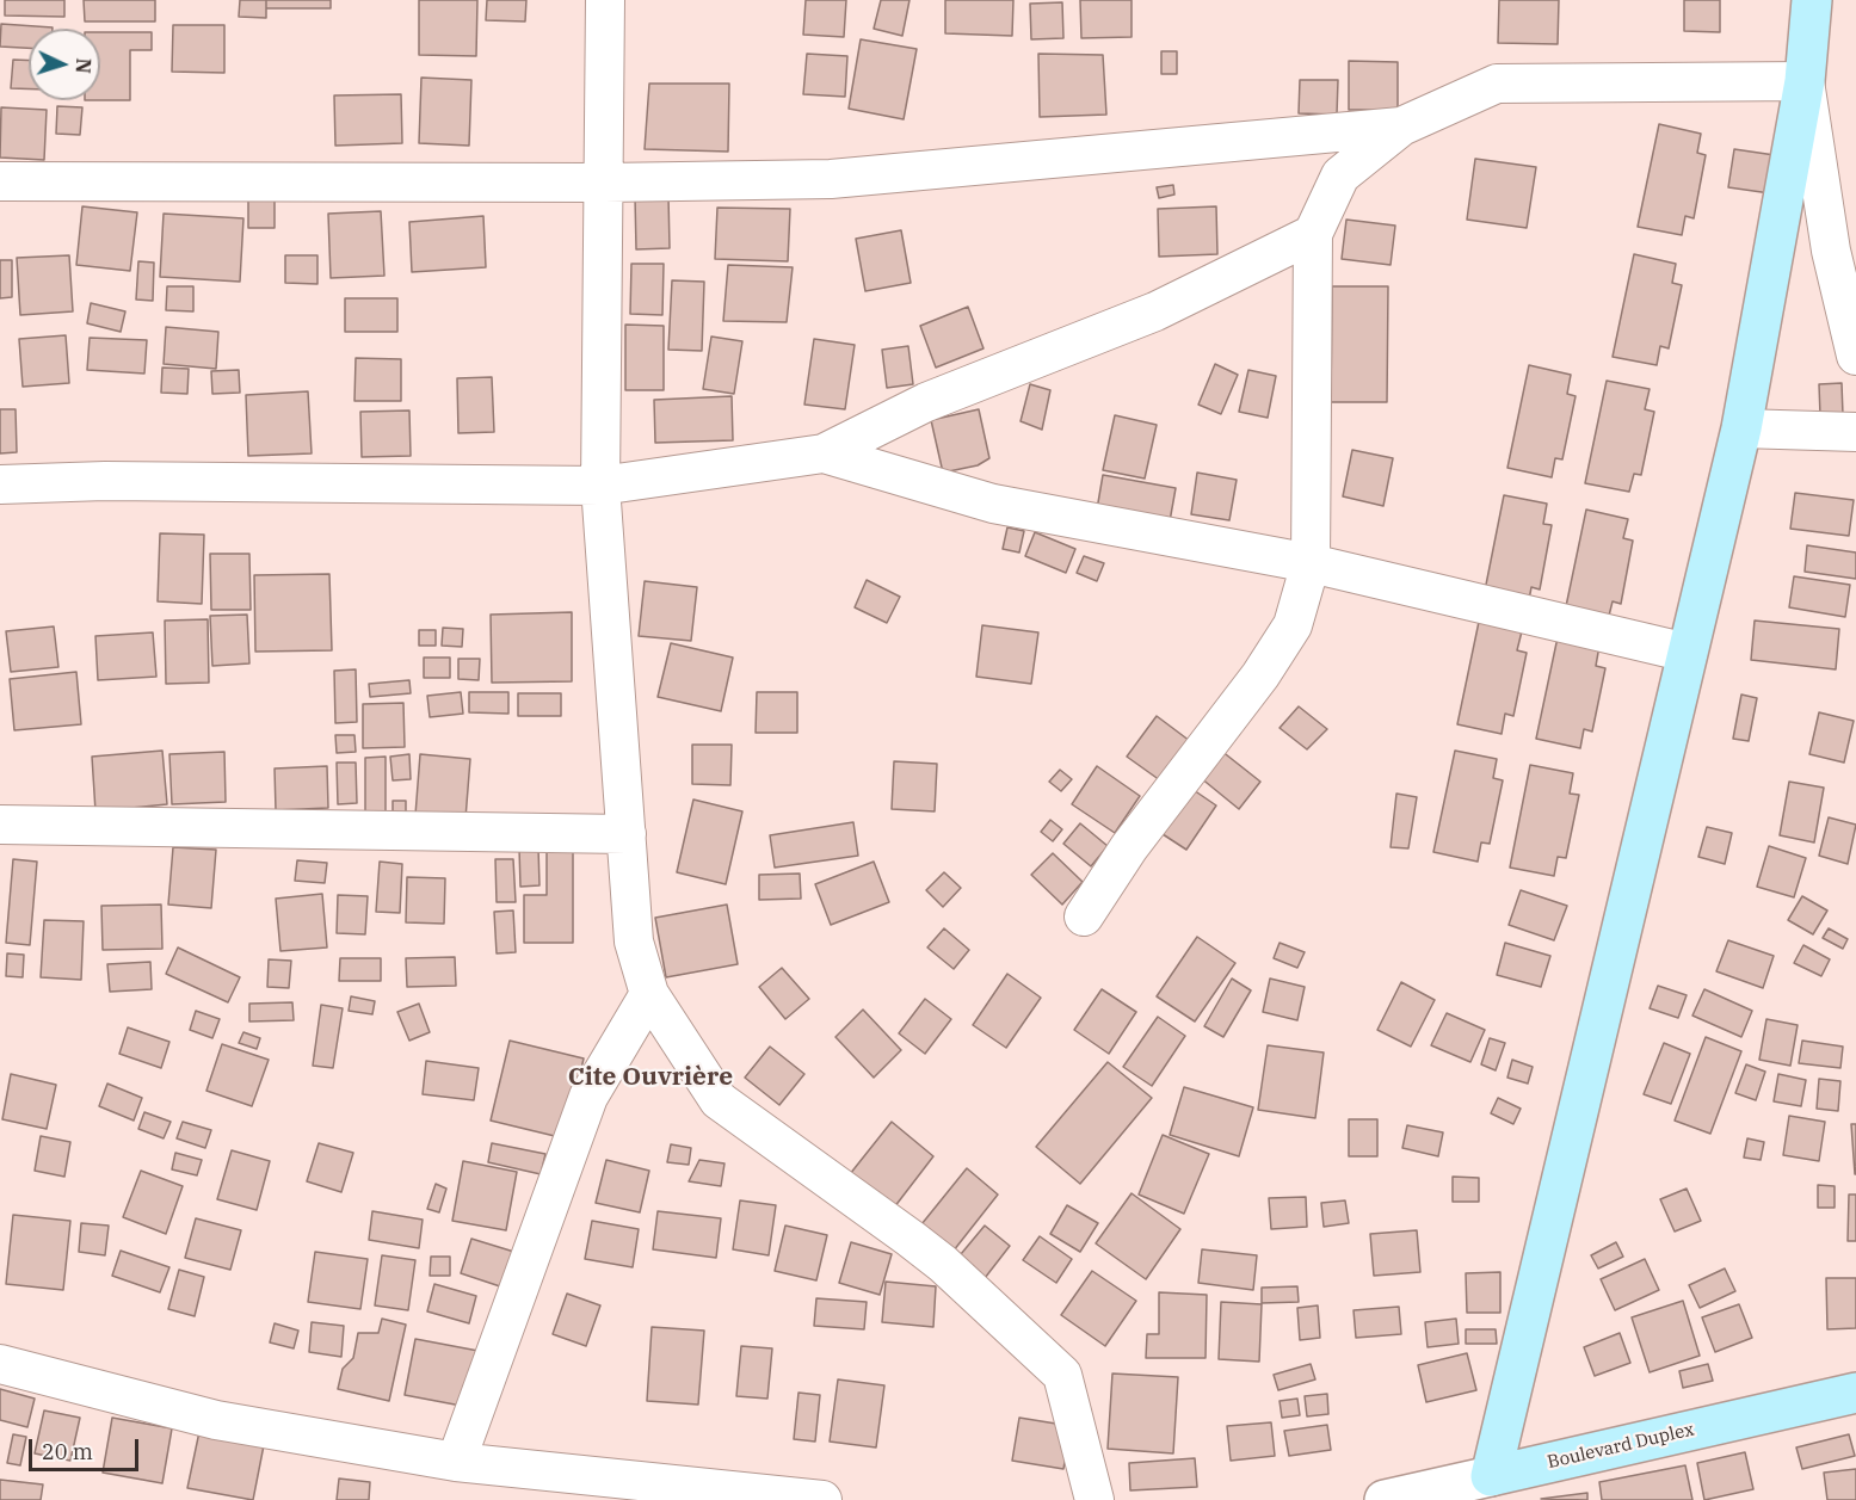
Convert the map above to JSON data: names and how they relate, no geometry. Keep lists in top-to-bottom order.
{
  "streets": {
    "main road": ["Boulevard Duplex"]
  },
  "districts": ["Cite Ouvrière"],
  "scale_bar": "20 m",
  "north": "right"
}
